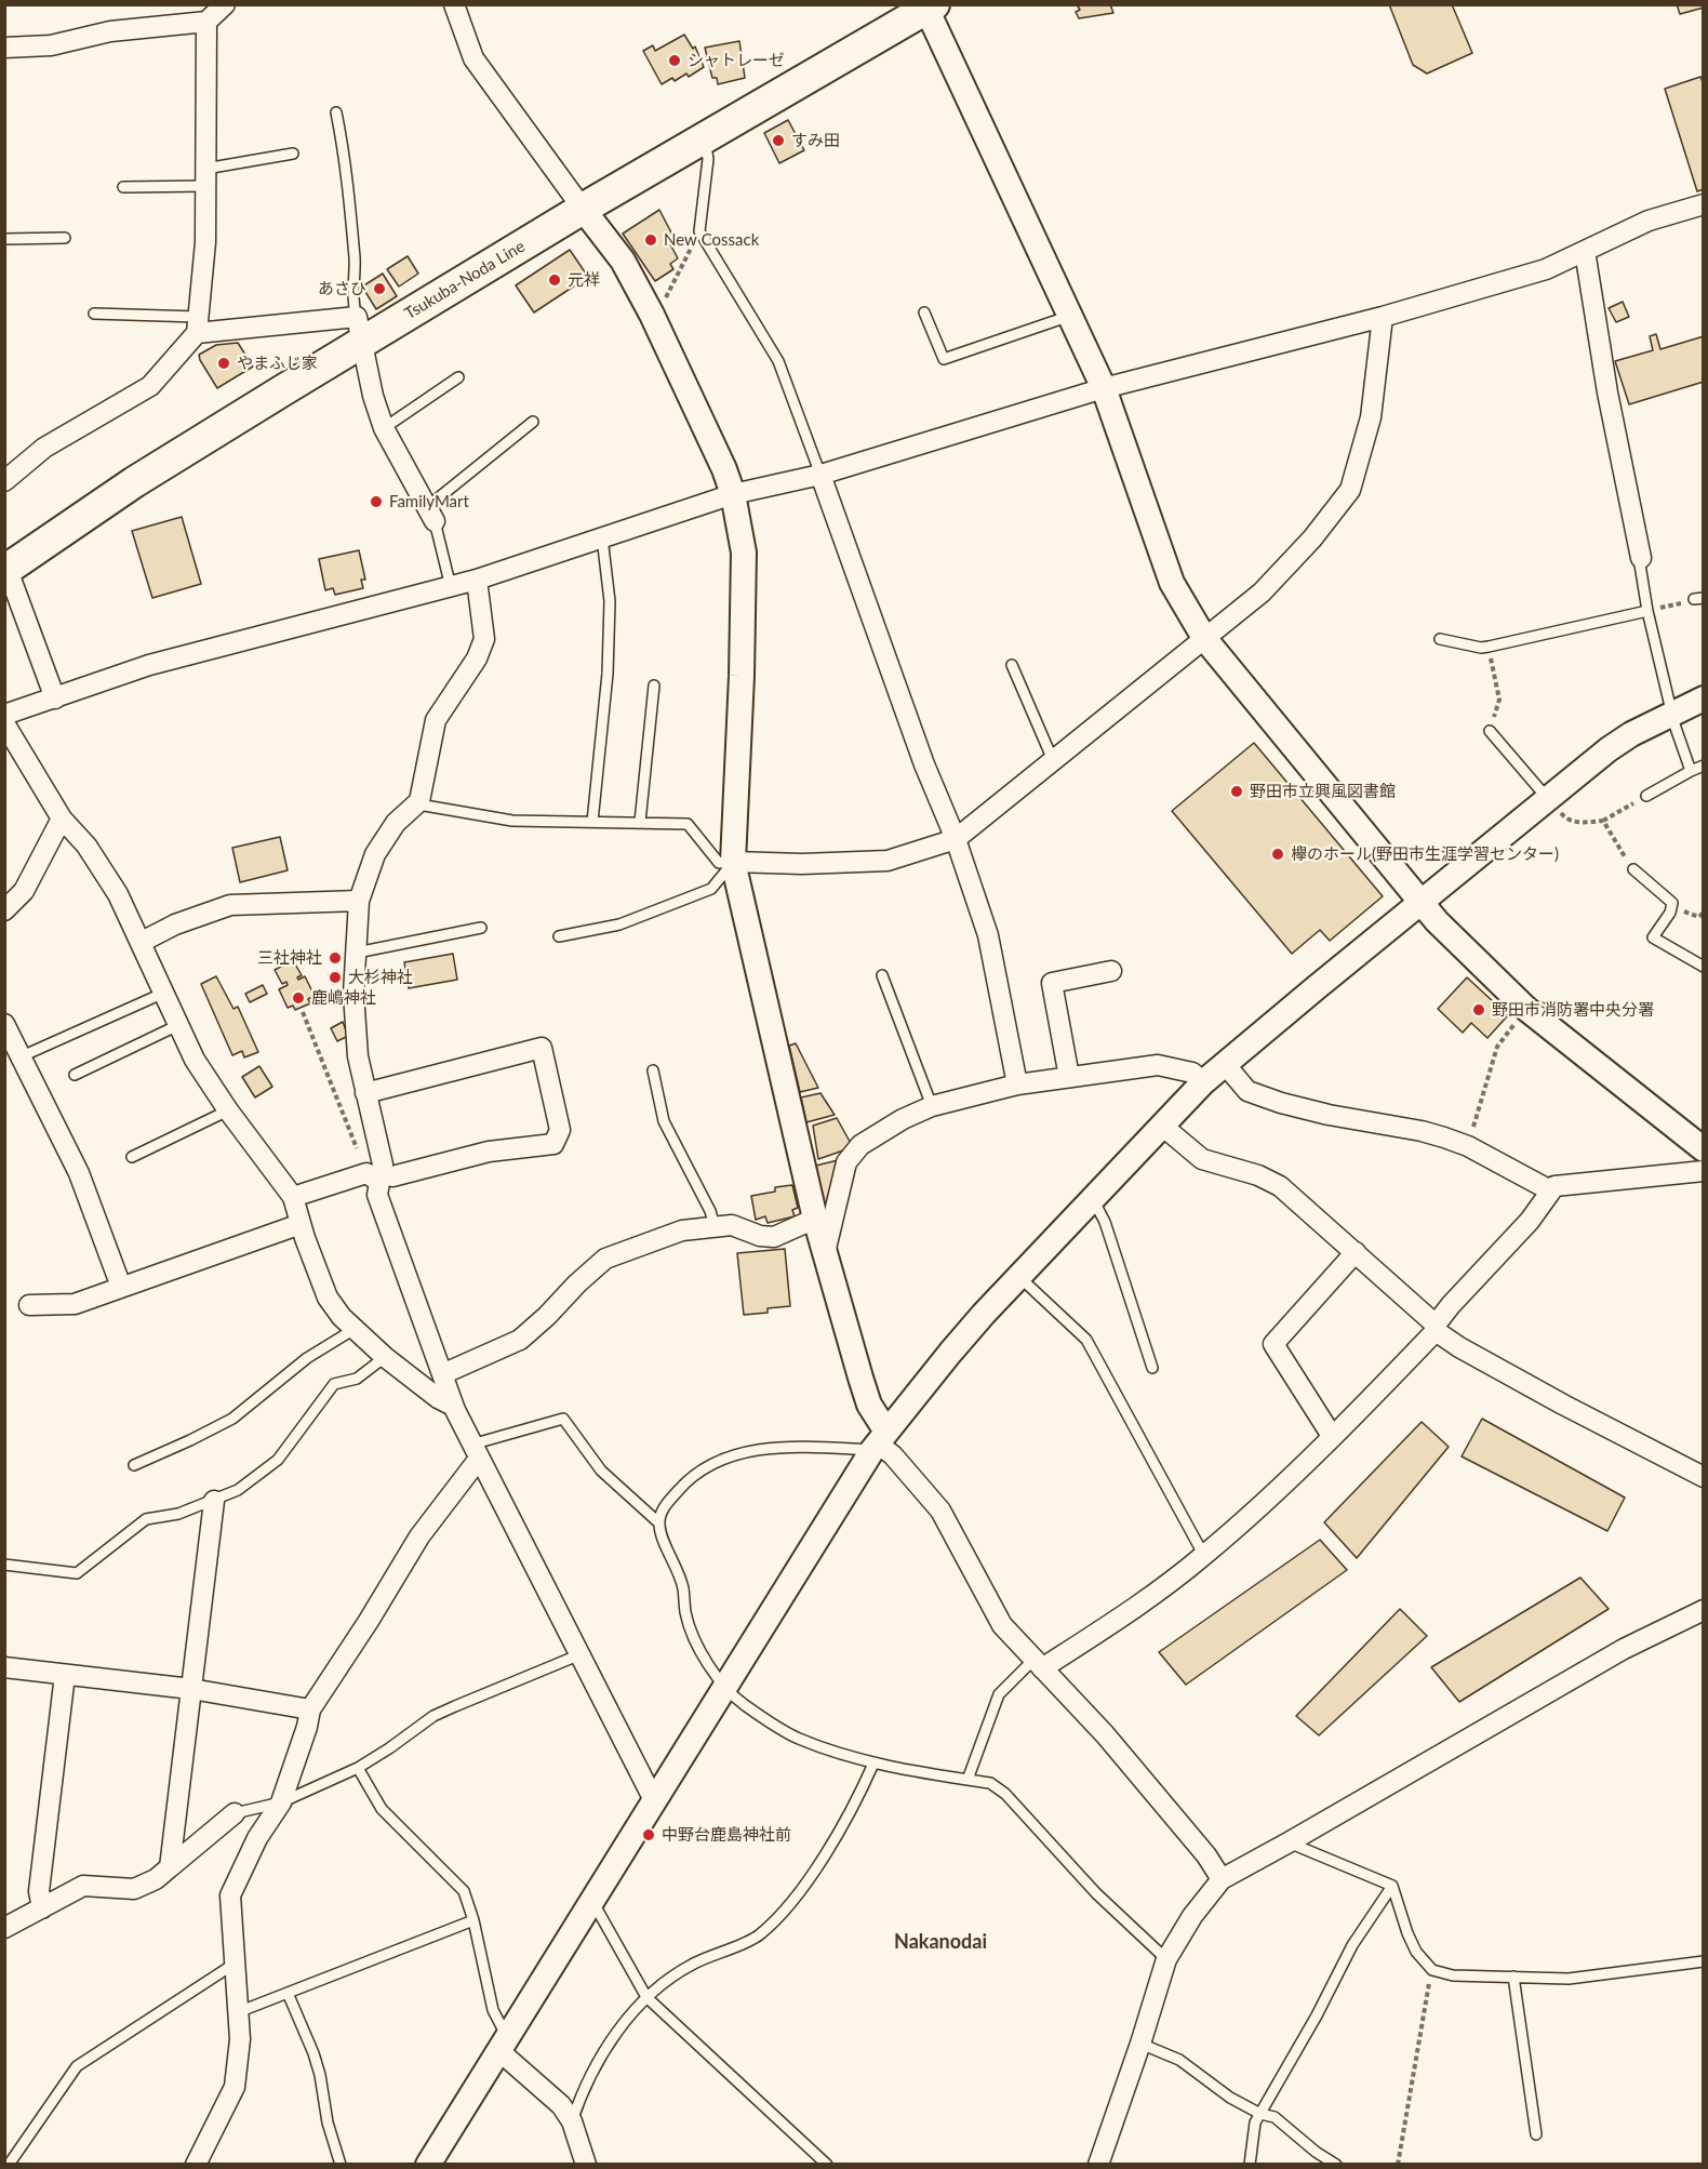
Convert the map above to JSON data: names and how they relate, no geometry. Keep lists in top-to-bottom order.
{
  "streets": {
    "main road": ["Tsukuba-Noda Line"]
  },
  "districts": ["Nakanodai"],
  "places": [
    "シャトレーゼ",
    "すみ田",
    "New Cossack",
    "元祥",
    "あさひ",
    "やまふじ家",
    "FamilyMart",
    "野田市立興風図書館",
    "欅のホール(野田市生涯学習センター)",
    "三社神社",
    "大杉神社",
    "鹿嶋神社",
    "野田市消防署中央分署",
    "中野台鹿島神社前"
  ]
}
